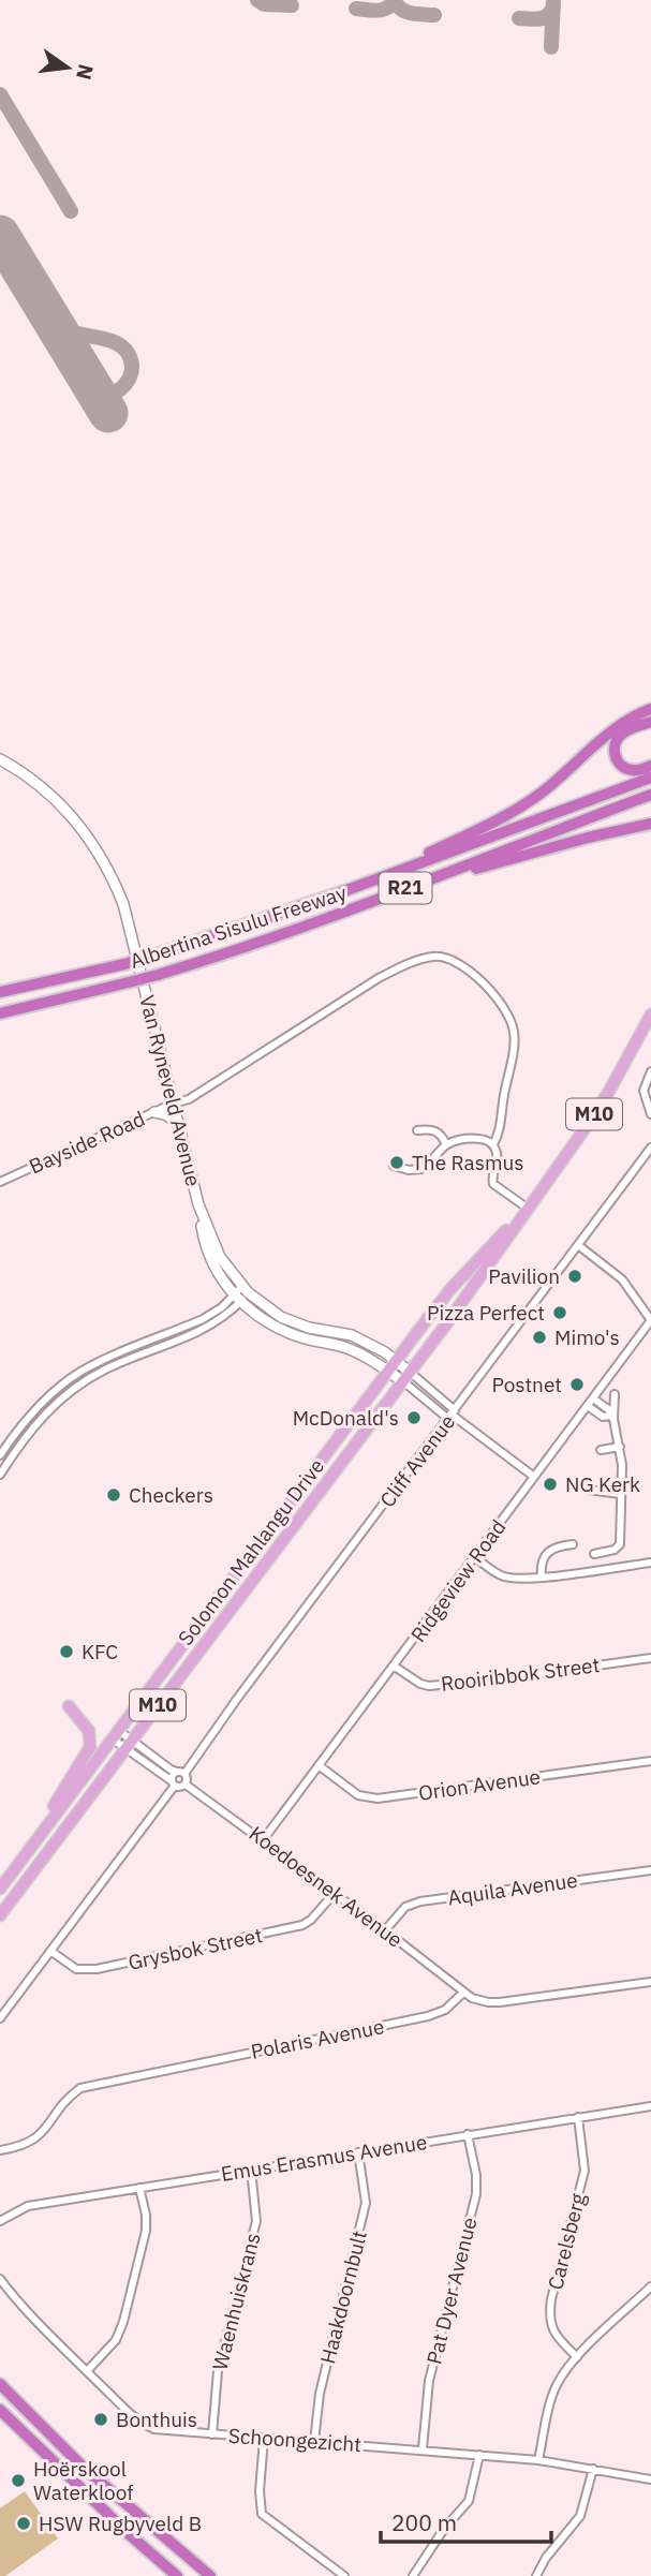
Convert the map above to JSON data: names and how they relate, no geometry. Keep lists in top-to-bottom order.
{
  "streets": {
    "highway": ["R21", "Albertina Sisulu Freeway"],
    "main road": ["Van Ryneveld Avenue", "M10", "Solomon Mahlangu Drive"],
    "street": [
      "Bayside Road",
      "Cliff Avenue",
      "Ridgeview Road",
      "Rooiribbok Street",
      "Orion Avenue",
      "Koedoesnek Avenue",
      "Aquila Avenue",
      "Grysbok Street",
      "Polaris Avenue",
      "Emus Erasmus Avenue",
      "Carelsberg",
      "Pat Dyer Avenue",
      "Haakdoornbult",
      "Waenhuiskrans",
      "Schoongezicht"
    ]
  },
  "crossings": [
    ["Van Ryneveld Avenue", "Bayside Road"],
    ["Van Ryneveld Avenue", "Solomon Mahlangu Drive"],
    ["Bayside Road", "Solomon Mahlangu Drive"],
    ["Ridgeview Road", "Rooiribbok Street"],
    ["Ridgeview Road", "Orion Avenue"],
    ["Ridgeview Road", "Koedoesnek Avenue"],
    ["Koedoesnek Avenue", "Aquila Avenue"],
    ["Koedoesnek Avenue", "Grysbok Street"],
    ["Koedoesnek Avenue", "Polaris Avenue"],
    ["Emus Erasmus Avenue", "Carelsberg"],
    ["Emus Erasmus Avenue", "Pat Dyer Avenue"],
    ["Emus Erasmus Avenue", "Haakdoornbult"],
    ["Emus Erasmus Avenue", "Waenhuiskrans"],
    ["Pat Dyer Avenue", "Schoongezicht"],
    ["Haakdoornbult", "Schoongezicht"],
    ["Waenhuiskrans", "Schoongezicht"]
  ],
  "places": [
    "The Rasmus",
    "Pavilion",
    "Pizza Perfect",
    "Mimo's",
    "Postnet",
    "McDonald's",
    "NG Kerk",
    "Checkers",
    "KFC",
    "Bonthuis",
    "Hoërskool Waterkloof",
    "HSW Rugbyveld B"
  ],
  "scale_bar": "200 m",
  "north": "right"
}
